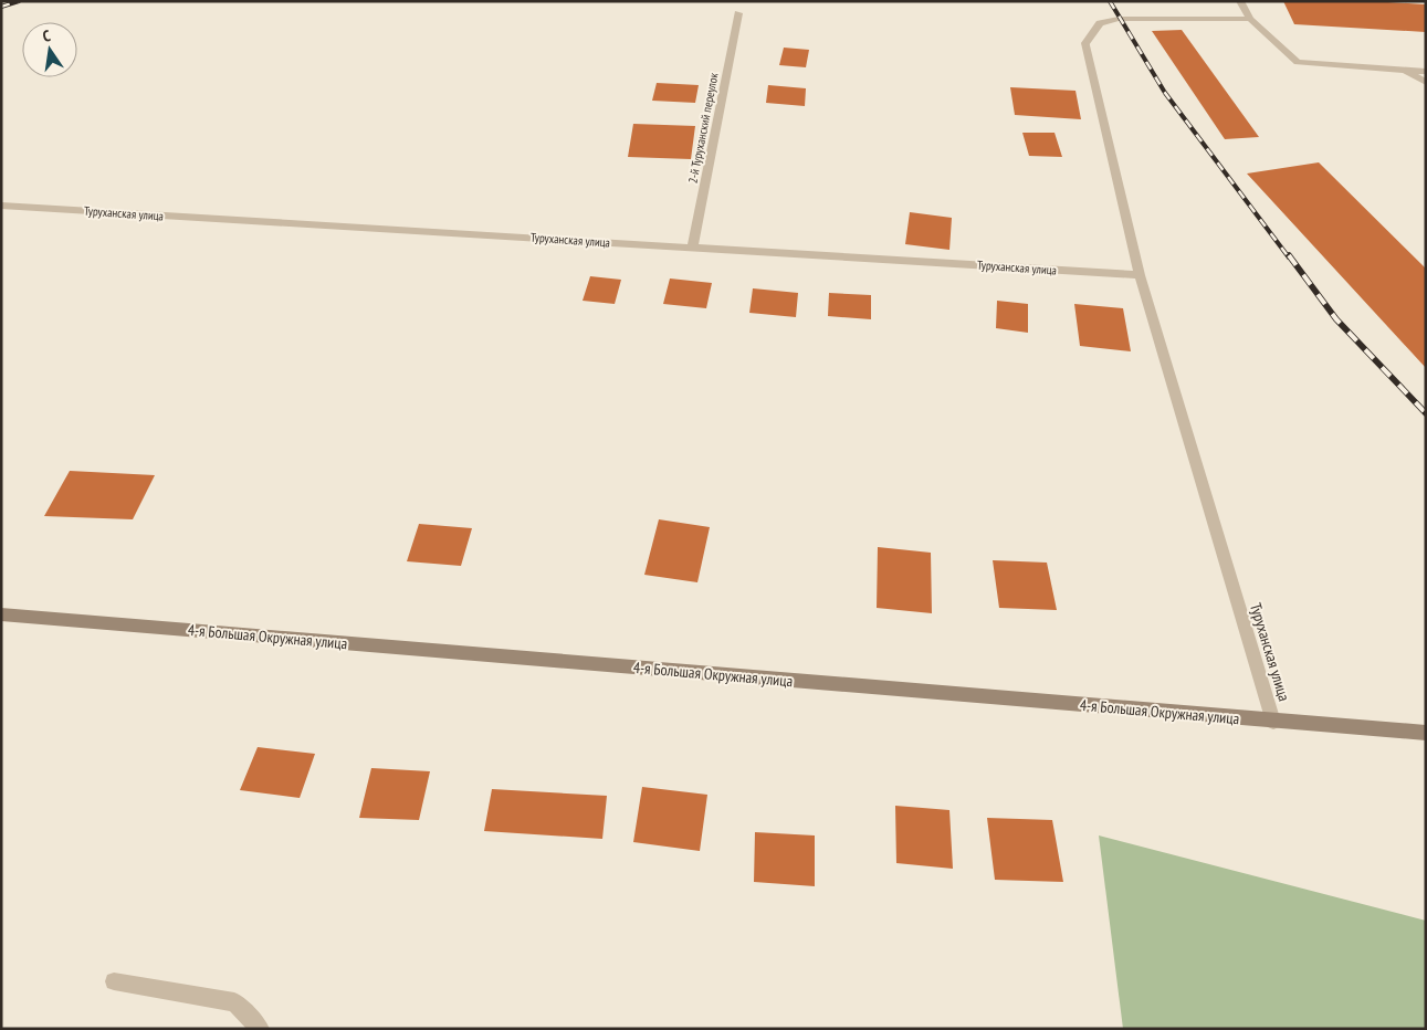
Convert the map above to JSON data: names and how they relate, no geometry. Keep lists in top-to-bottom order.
{
  "streets": {
    "street": ["2-й Туруханский переулок", "Туруханская улица", "4-я Большая Окружная улица"]
  },
  "crossings": [
    ["2-й Туруханский переулок", "Туруханская улица"],
    ["Туруханская улица", "4-я Большая Окружная улица"]
  ],
  "north": "top"
}
